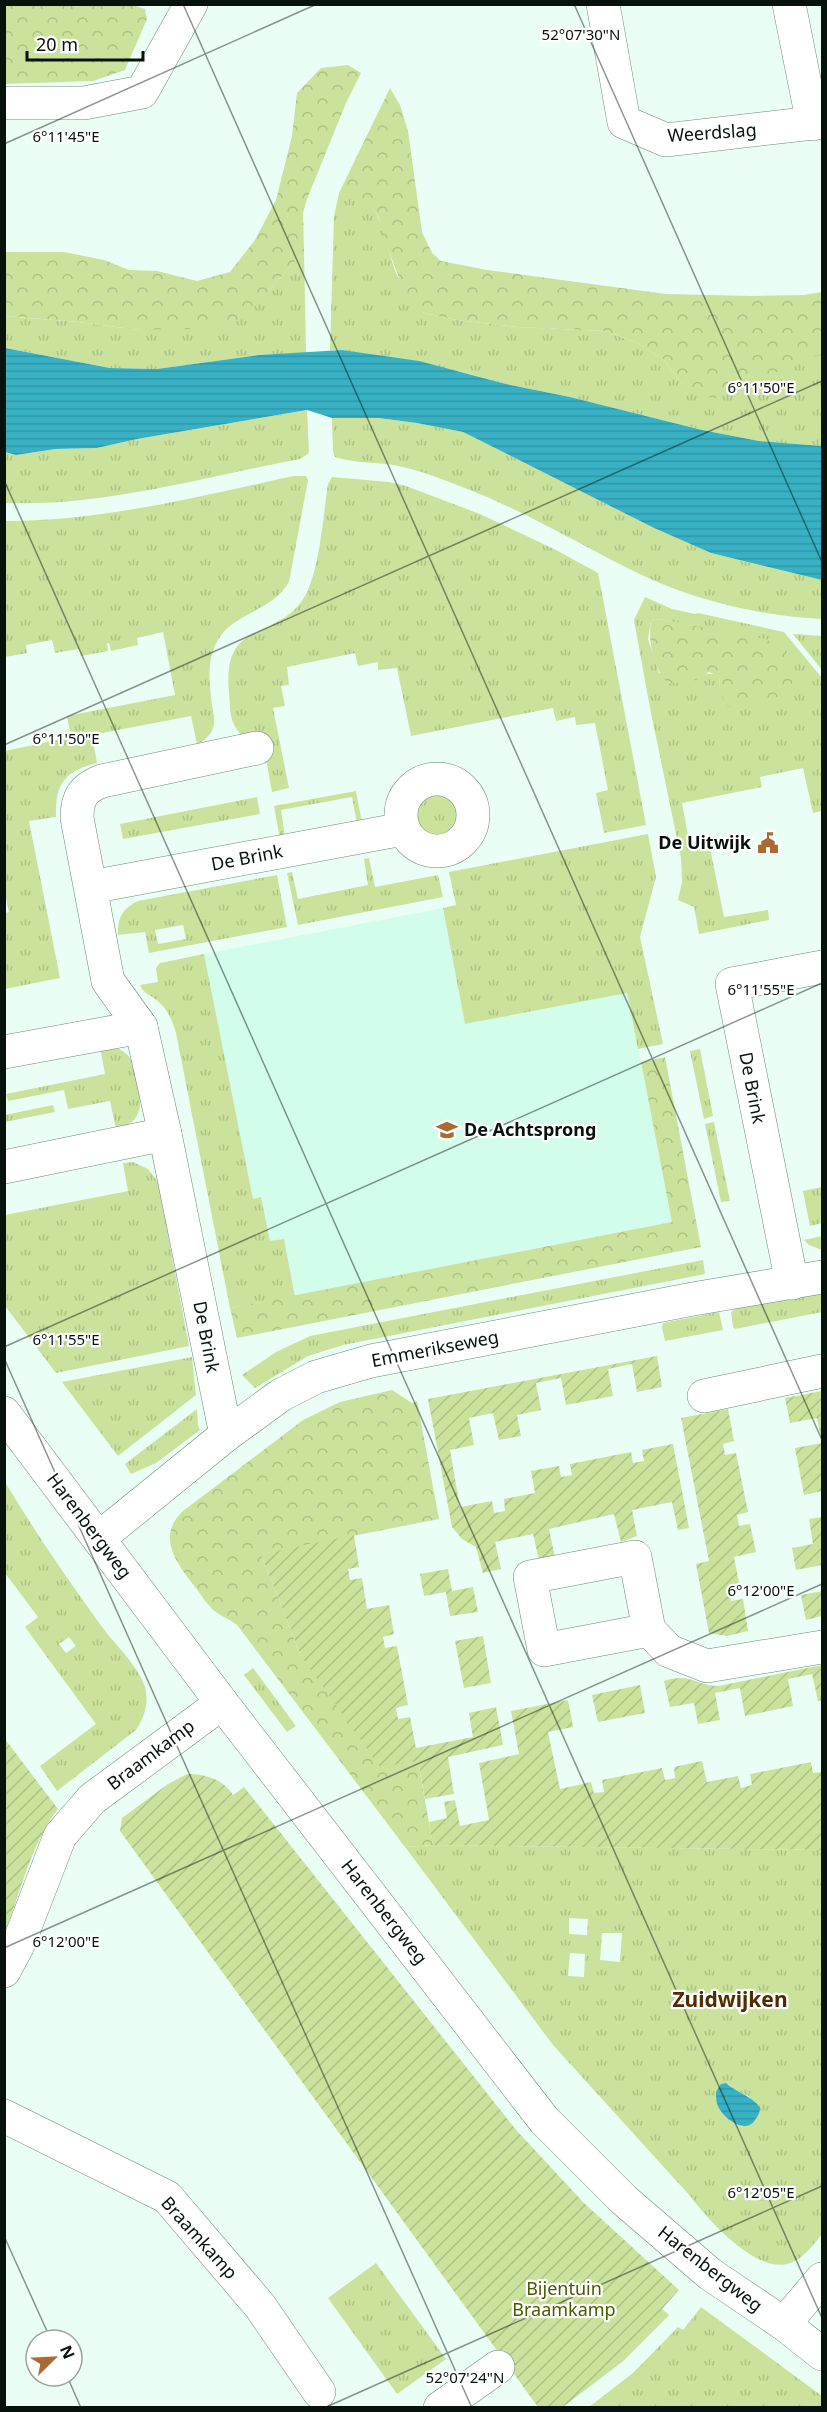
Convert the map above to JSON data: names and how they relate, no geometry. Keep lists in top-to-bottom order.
{
  "streets": {
    "street": [
      "Weerdslag",
      "De Brink",
      "Emmerikseweg",
      "Harenbergweg",
      "Braamkamp"
    ]
  },
  "crossings": [
    ["De Brink", "Emmerikseweg"],
    ["Emmerikseweg", "Harenbergweg"],
    ["Harenbergweg", "Braamkamp"]
  ],
  "districts": ["Zuidwijken"],
  "parks": ["Bijentuin Braamkamp"],
  "places": {
    "public building": ["De Uitwijk"],
    "school or university": ["De Achtsprong"]
  },
  "scale_bar": "20 m",
  "north": "top right",
  "coordinates": [
    "52°07'30\"N",
    "6°11'45\"E",
    "6°11'50\"E",
    "6°11'55\"E",
    "6°12'00\"E",
    "6°12'05\"E",
    "52°07'24\"N"
  ]
}
